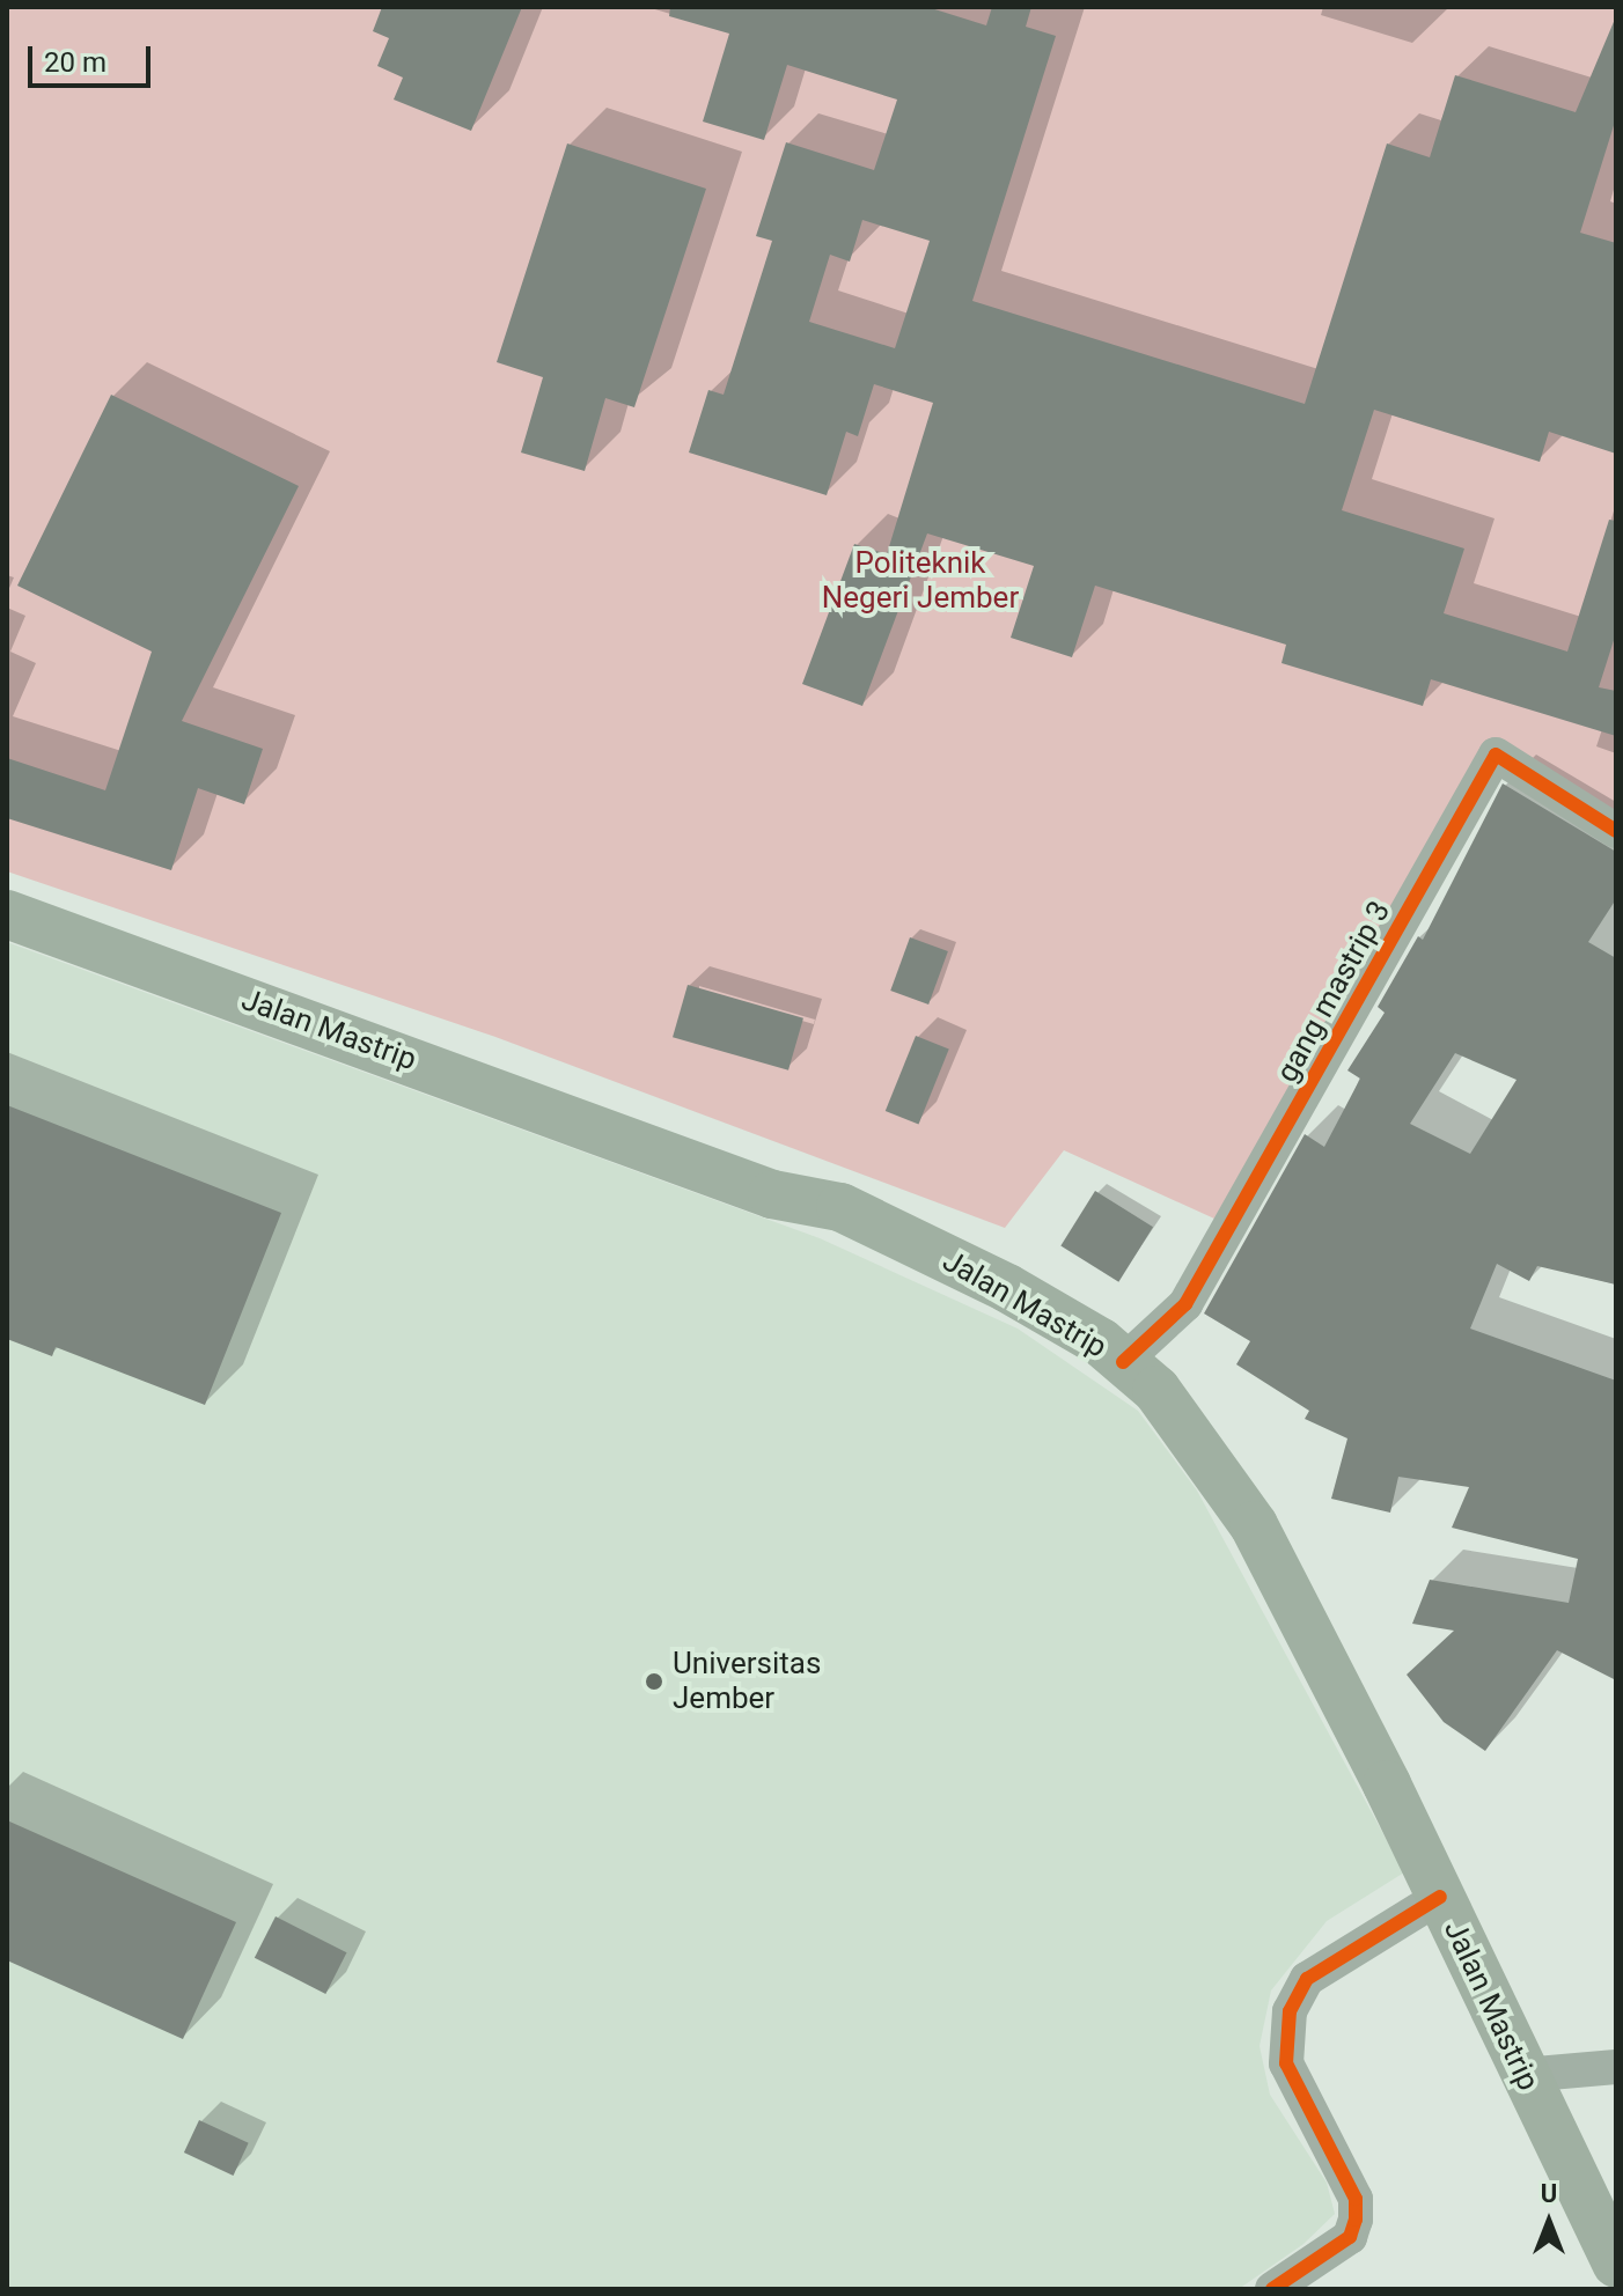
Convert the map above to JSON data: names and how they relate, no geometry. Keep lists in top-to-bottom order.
{
  "streets": {
    "main road": ["Jalan Mastrip"],
    "street": ["gang mastrip 3"]
  },
  "crossings": [
    ["gang mastrip 3", "Jalan Mastrip"]
  ],
  "parks": ["Politeknik Negeri Jember"],
  "places": ["Universitas Jember"],
  "scale_bar": "20 m",
  "north": "top"
}
